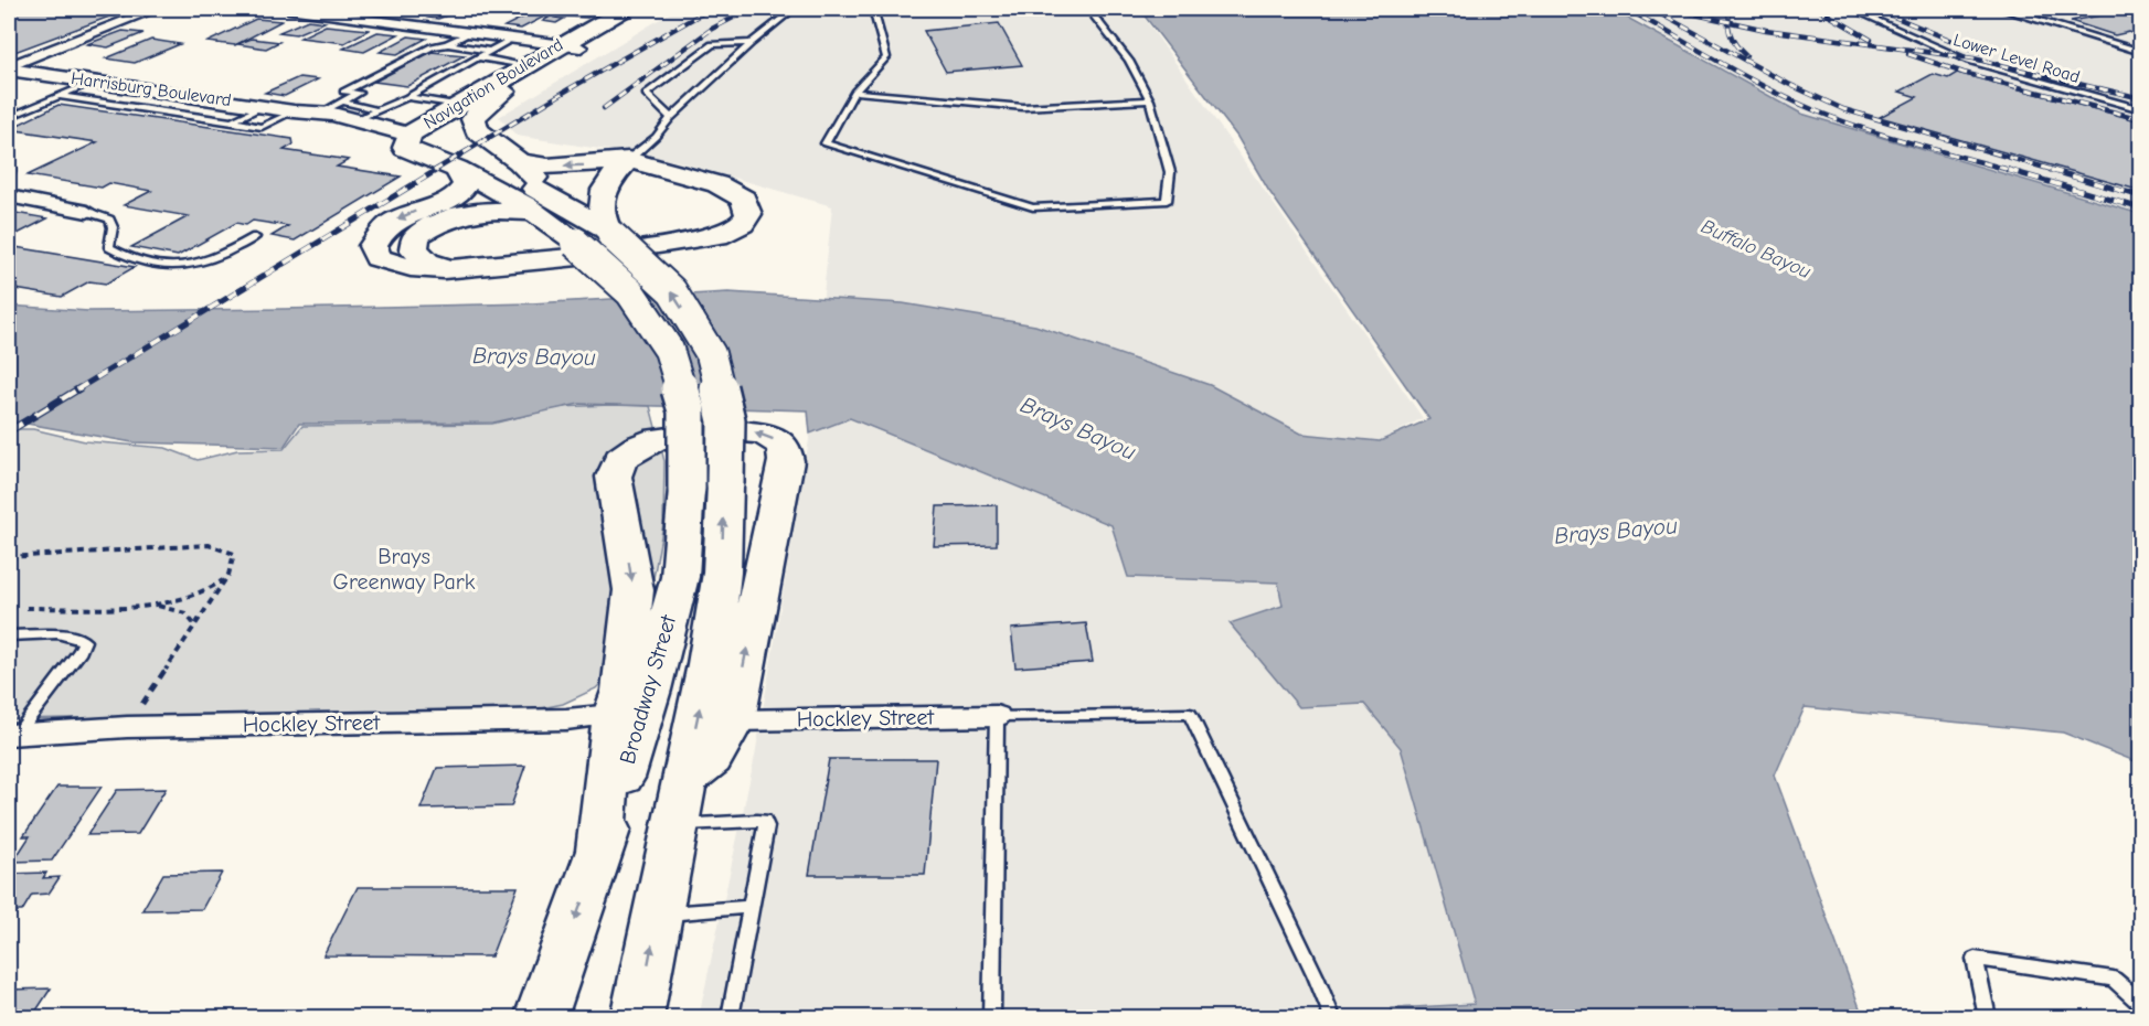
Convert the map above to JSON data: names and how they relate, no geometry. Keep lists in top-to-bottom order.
{
  "streets": {
    "main road": ["Navigation Boulevard", "Harrisburg Boulevard", "Broadway Street"],
    "street": ["Hockley Street"],
    "lane": ["Lower Level Road"]
  },
  "crossings": [
    ["Navigation Boulevard", "Harrisburg Boulevard"],
    ["Harrisburg Boulevard", "Broadway Street"]
  ],
  "water": ["Buffalo Bayou", "Brays Bayou"],
  "parks": ["Brays Greenway Park"]
}
